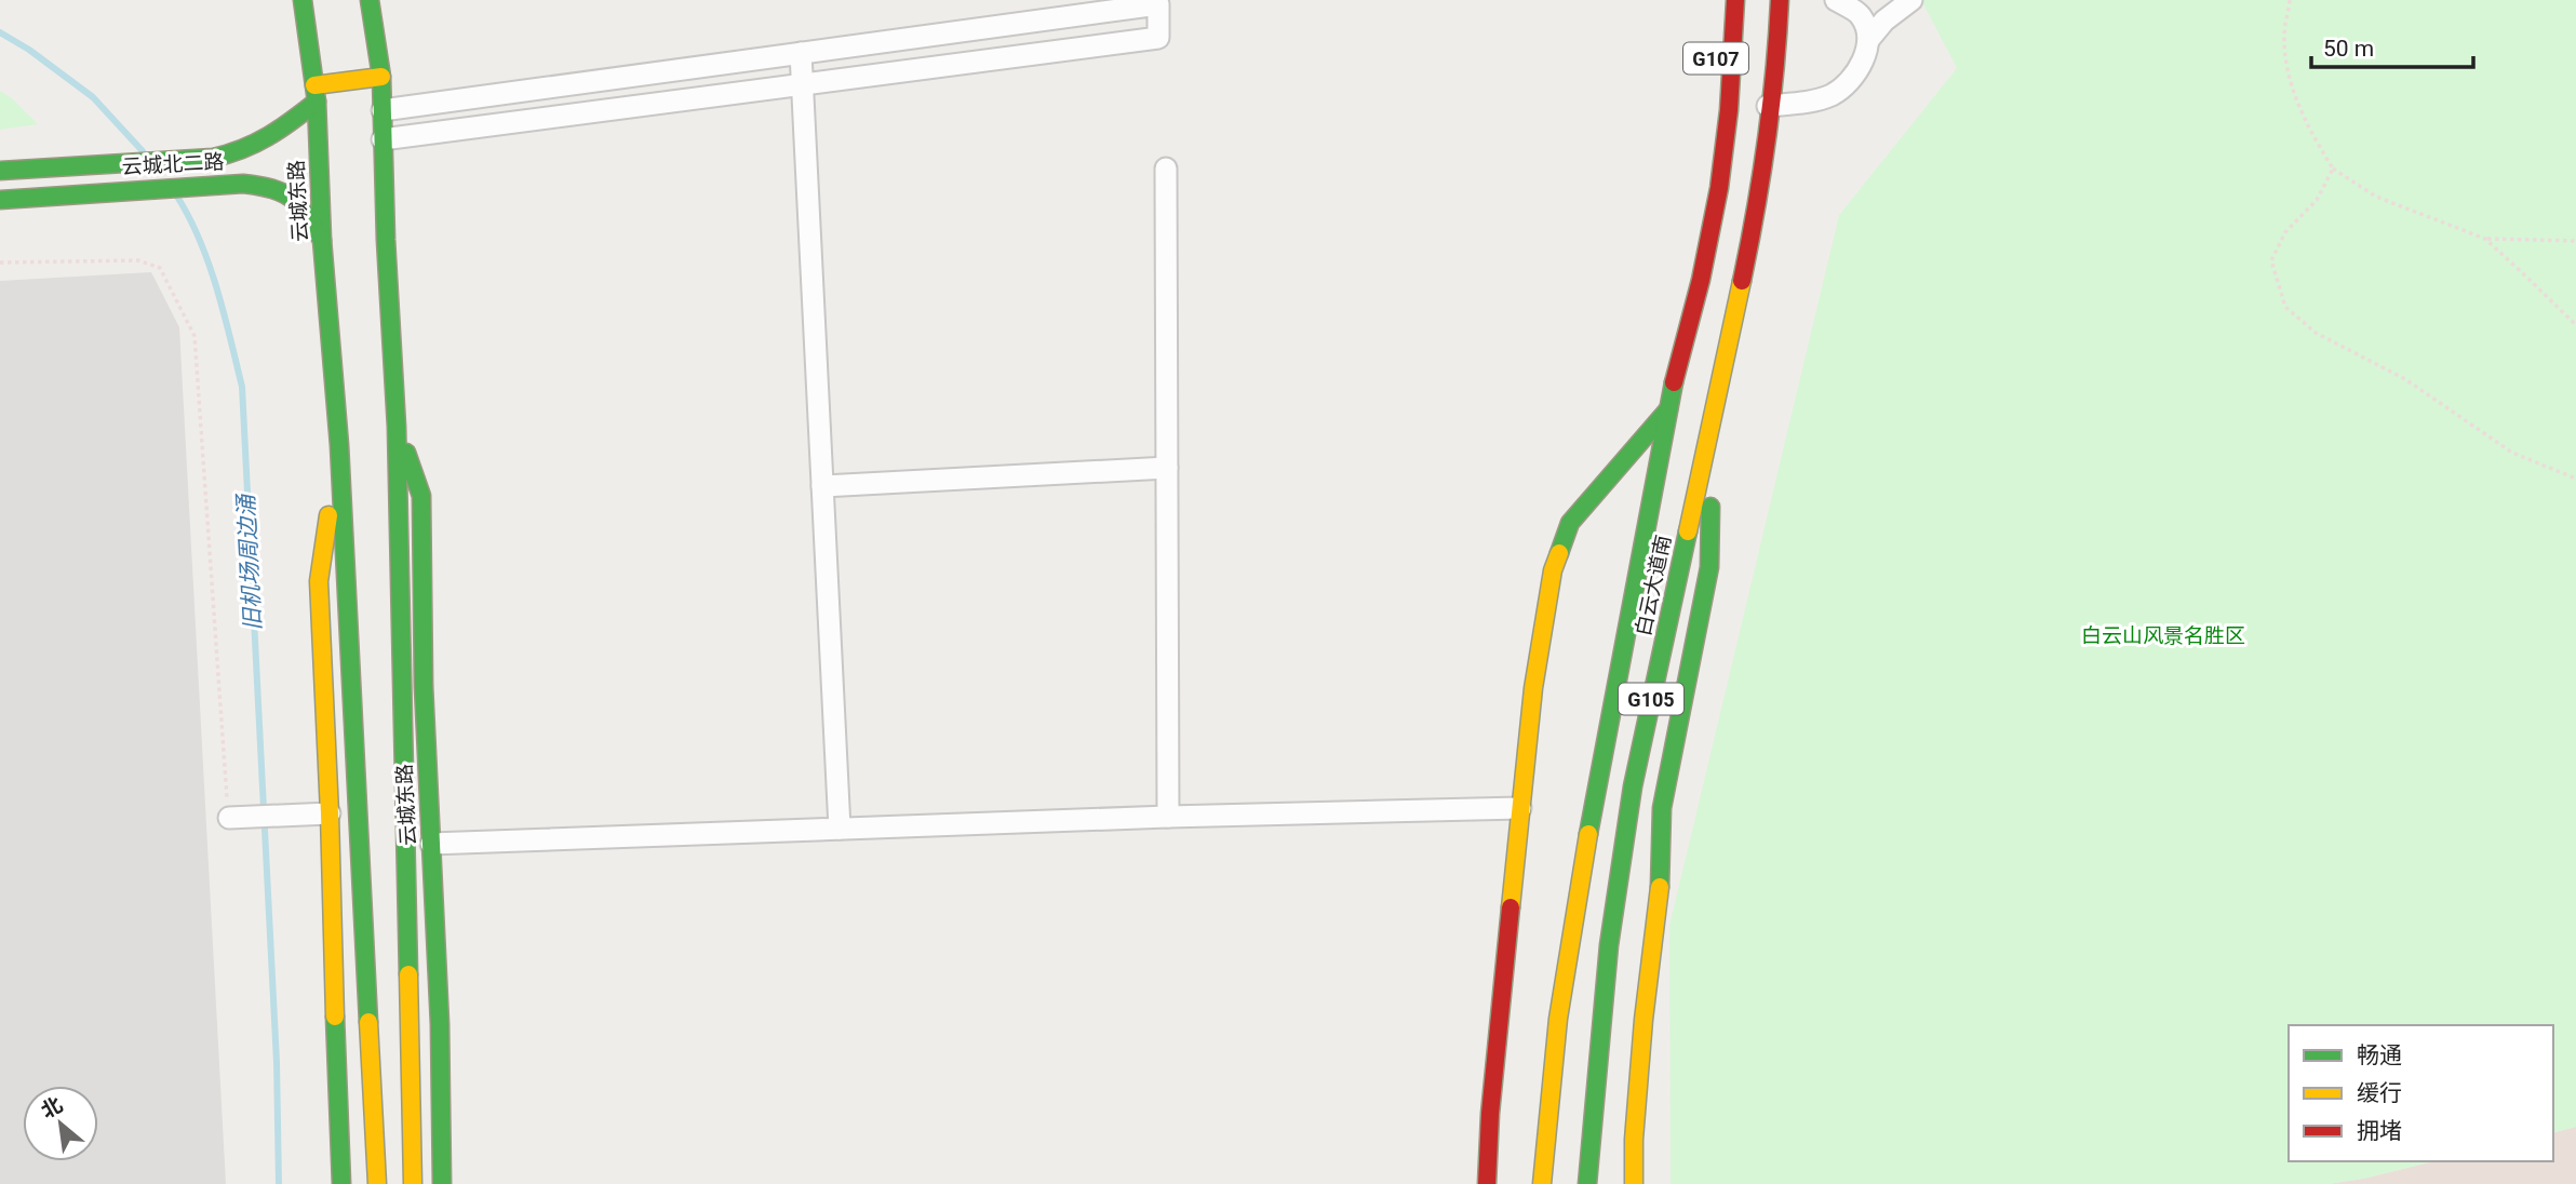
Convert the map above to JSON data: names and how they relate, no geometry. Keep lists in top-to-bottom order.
{
  "streets": {
    "main road": [
      "G107",
      "云城北二路",
      "云城东路",
      "白云大道南",
      "G105"
    ]
  },
  "crossings": [
    ["云城北二路", "云城东路"]
  ],
  "water": ["旧机场周边涌"],
  "parks": ["白云山风景名胜区"],
  "legend": ["畅通", "缓行", "拥堵"],
  "scale_bar": "50 m",
  "north": "top left"
}
